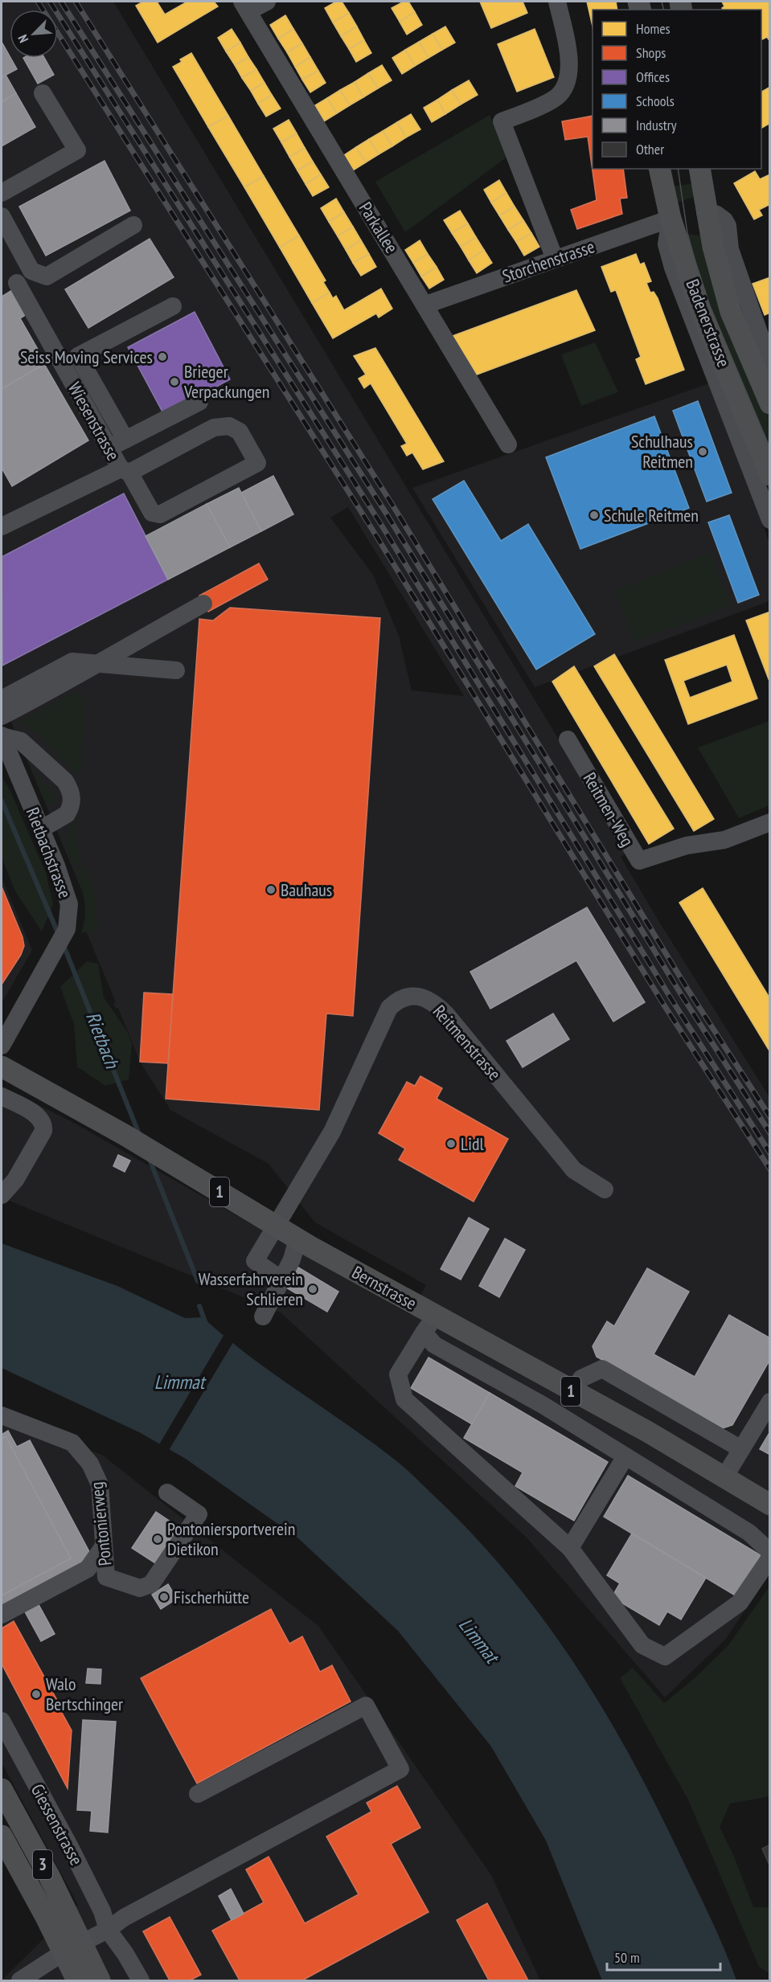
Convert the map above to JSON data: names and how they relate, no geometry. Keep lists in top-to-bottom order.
{
  "streets": {
    "main road": [
      "Badenerstrasse",
      "1",
      "Bernstrasse",
      "3"
    ],
    "street": [
      "Parkallee",
      "Storchenstrasse",
      "Wiesenstrasse",
      "Reitmen-Weg",
      "Rietbachstrasse",
      "Reitmenstrasse",
      "Pontonierweg",
      "Giessenstrasse"
    ]
  },
  "crossings": [
    ["Parkallee", "Storchenstrasse"],
    ["Storchenstrasse", "Badenerstrasse"],
    ["Reitmenstrasse", "Bernstrasse"]
  ],
  "water": ["Rietbach", "Limmat"],
  "places": [
    "Seiss Moving Services",
    "Brieger Verpackungen",
    "Schulhaus Reitmen",
    "Schule Reitmen",
    "Bauhaus",
    "Lidl",
    "Wasserfahrverein Schlieren",
    "Pontoniersportverein Dietikon",
    "Fischerhütte",
    "Walo Bertschinger"
  ],
  "legend": [
    "Homes",
    "Shops",
    "Offices",
    "Schools",
    "Industry",
    "Other"
  ],
  "scale_bar": "50 m",
  "north": "bottom left"
}
